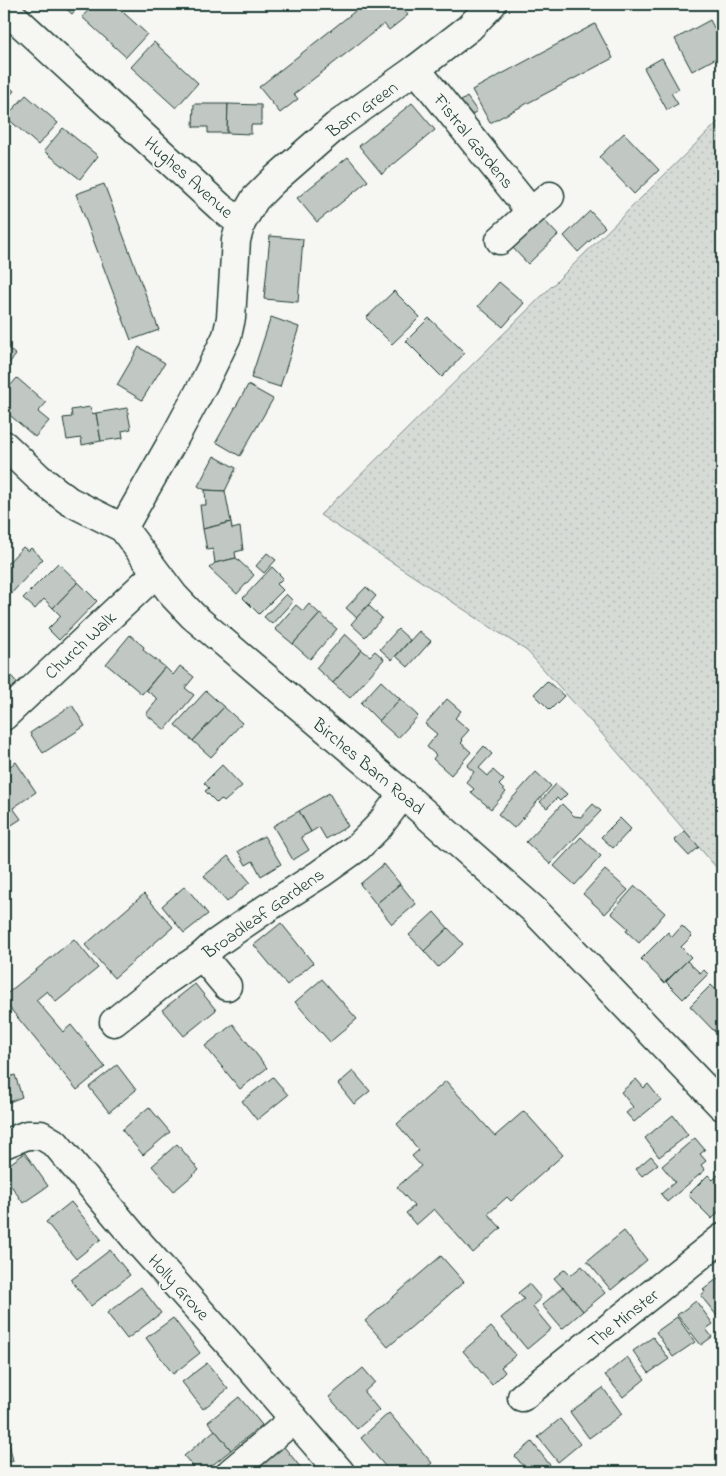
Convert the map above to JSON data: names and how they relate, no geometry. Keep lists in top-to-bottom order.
{
  "streets": {
    "street": [
      "Barn Green",
      "Fistral Gardens",
      "Hughes Avenue",
      "Church Walk",
      "Birches Barn Road",
      "Broadleaf Gardens",
      "Holly Grove",
      "The Minster"
    ]
  },
  "crossings": [
    ["Barn Green", "Fistral Gardens"],
    ["Barn Green", "Hughes Avenue"],
    ["Hughes Avenue", "Birches Barn Road"],
    ["Church Walk", "Birches Barn Road"],
    ["Birches Barn Road", "Broadleaf Gardens"]
  ]
}
